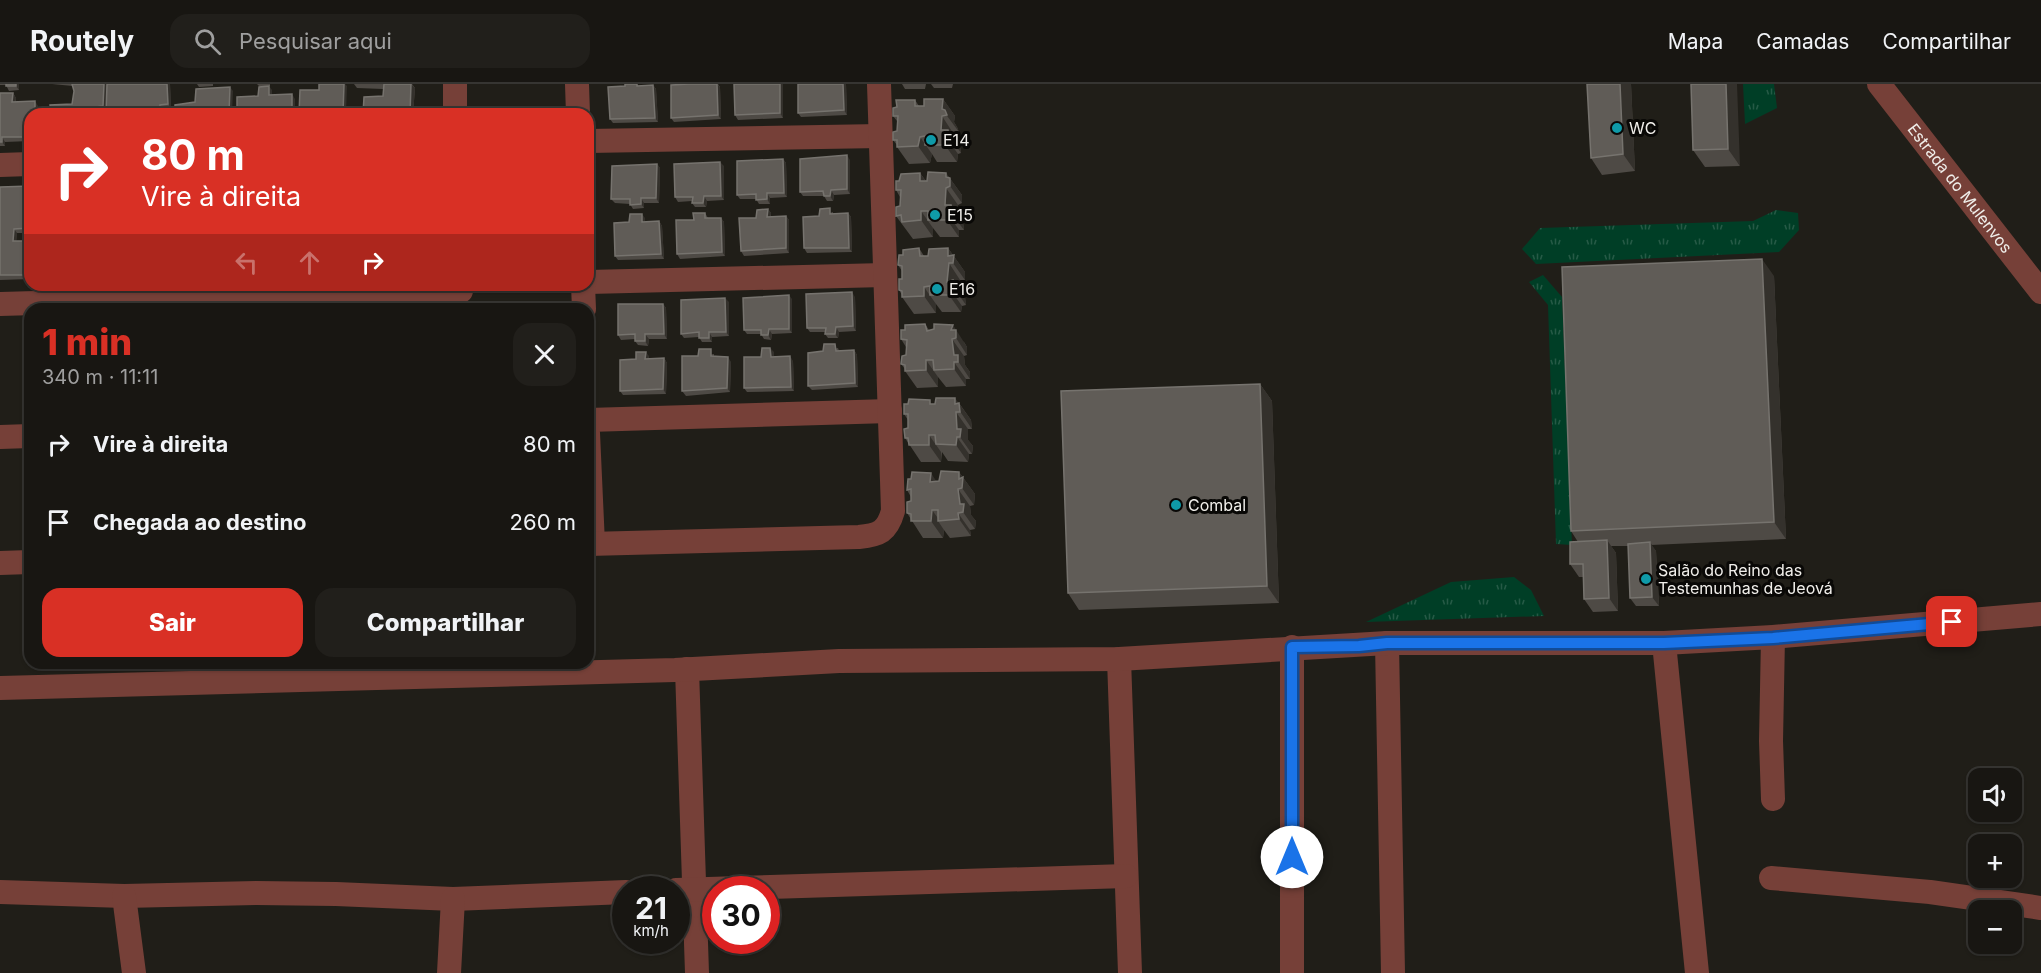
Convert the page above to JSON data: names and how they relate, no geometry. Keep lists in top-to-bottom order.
{
  "streets": {
    "street": ["Estrada do Mulenvos"]
  },
  "places": [
    "WC",
    "E14",
    "E15",
    "E16",
    "Combal",
    "Salão do Reino das Testemunhas de Jeová"
  ],
  "page": {
    "header": "Routely",
    "search": "Pesquisar aqui",
    "nav": ["Mapa", "Camadas", "Compartilhar"],
    "turn": ["80 m", "Vire à direita"],
    "heading": ["1 min", "340 m · 11:11"],
    "list": [
      {
        "name": "Vire à direita",
        "value": "80 m"
      },
      {
        "name": "Chegada ao destino",
        "value": "260 m"
      }
    ],
    "buttons": ["Sair", "Compartilhar"],
    "map_buttons": ["+", "−"],
    "speed": "21 km/h",
    "limit": "30"
  }
}
